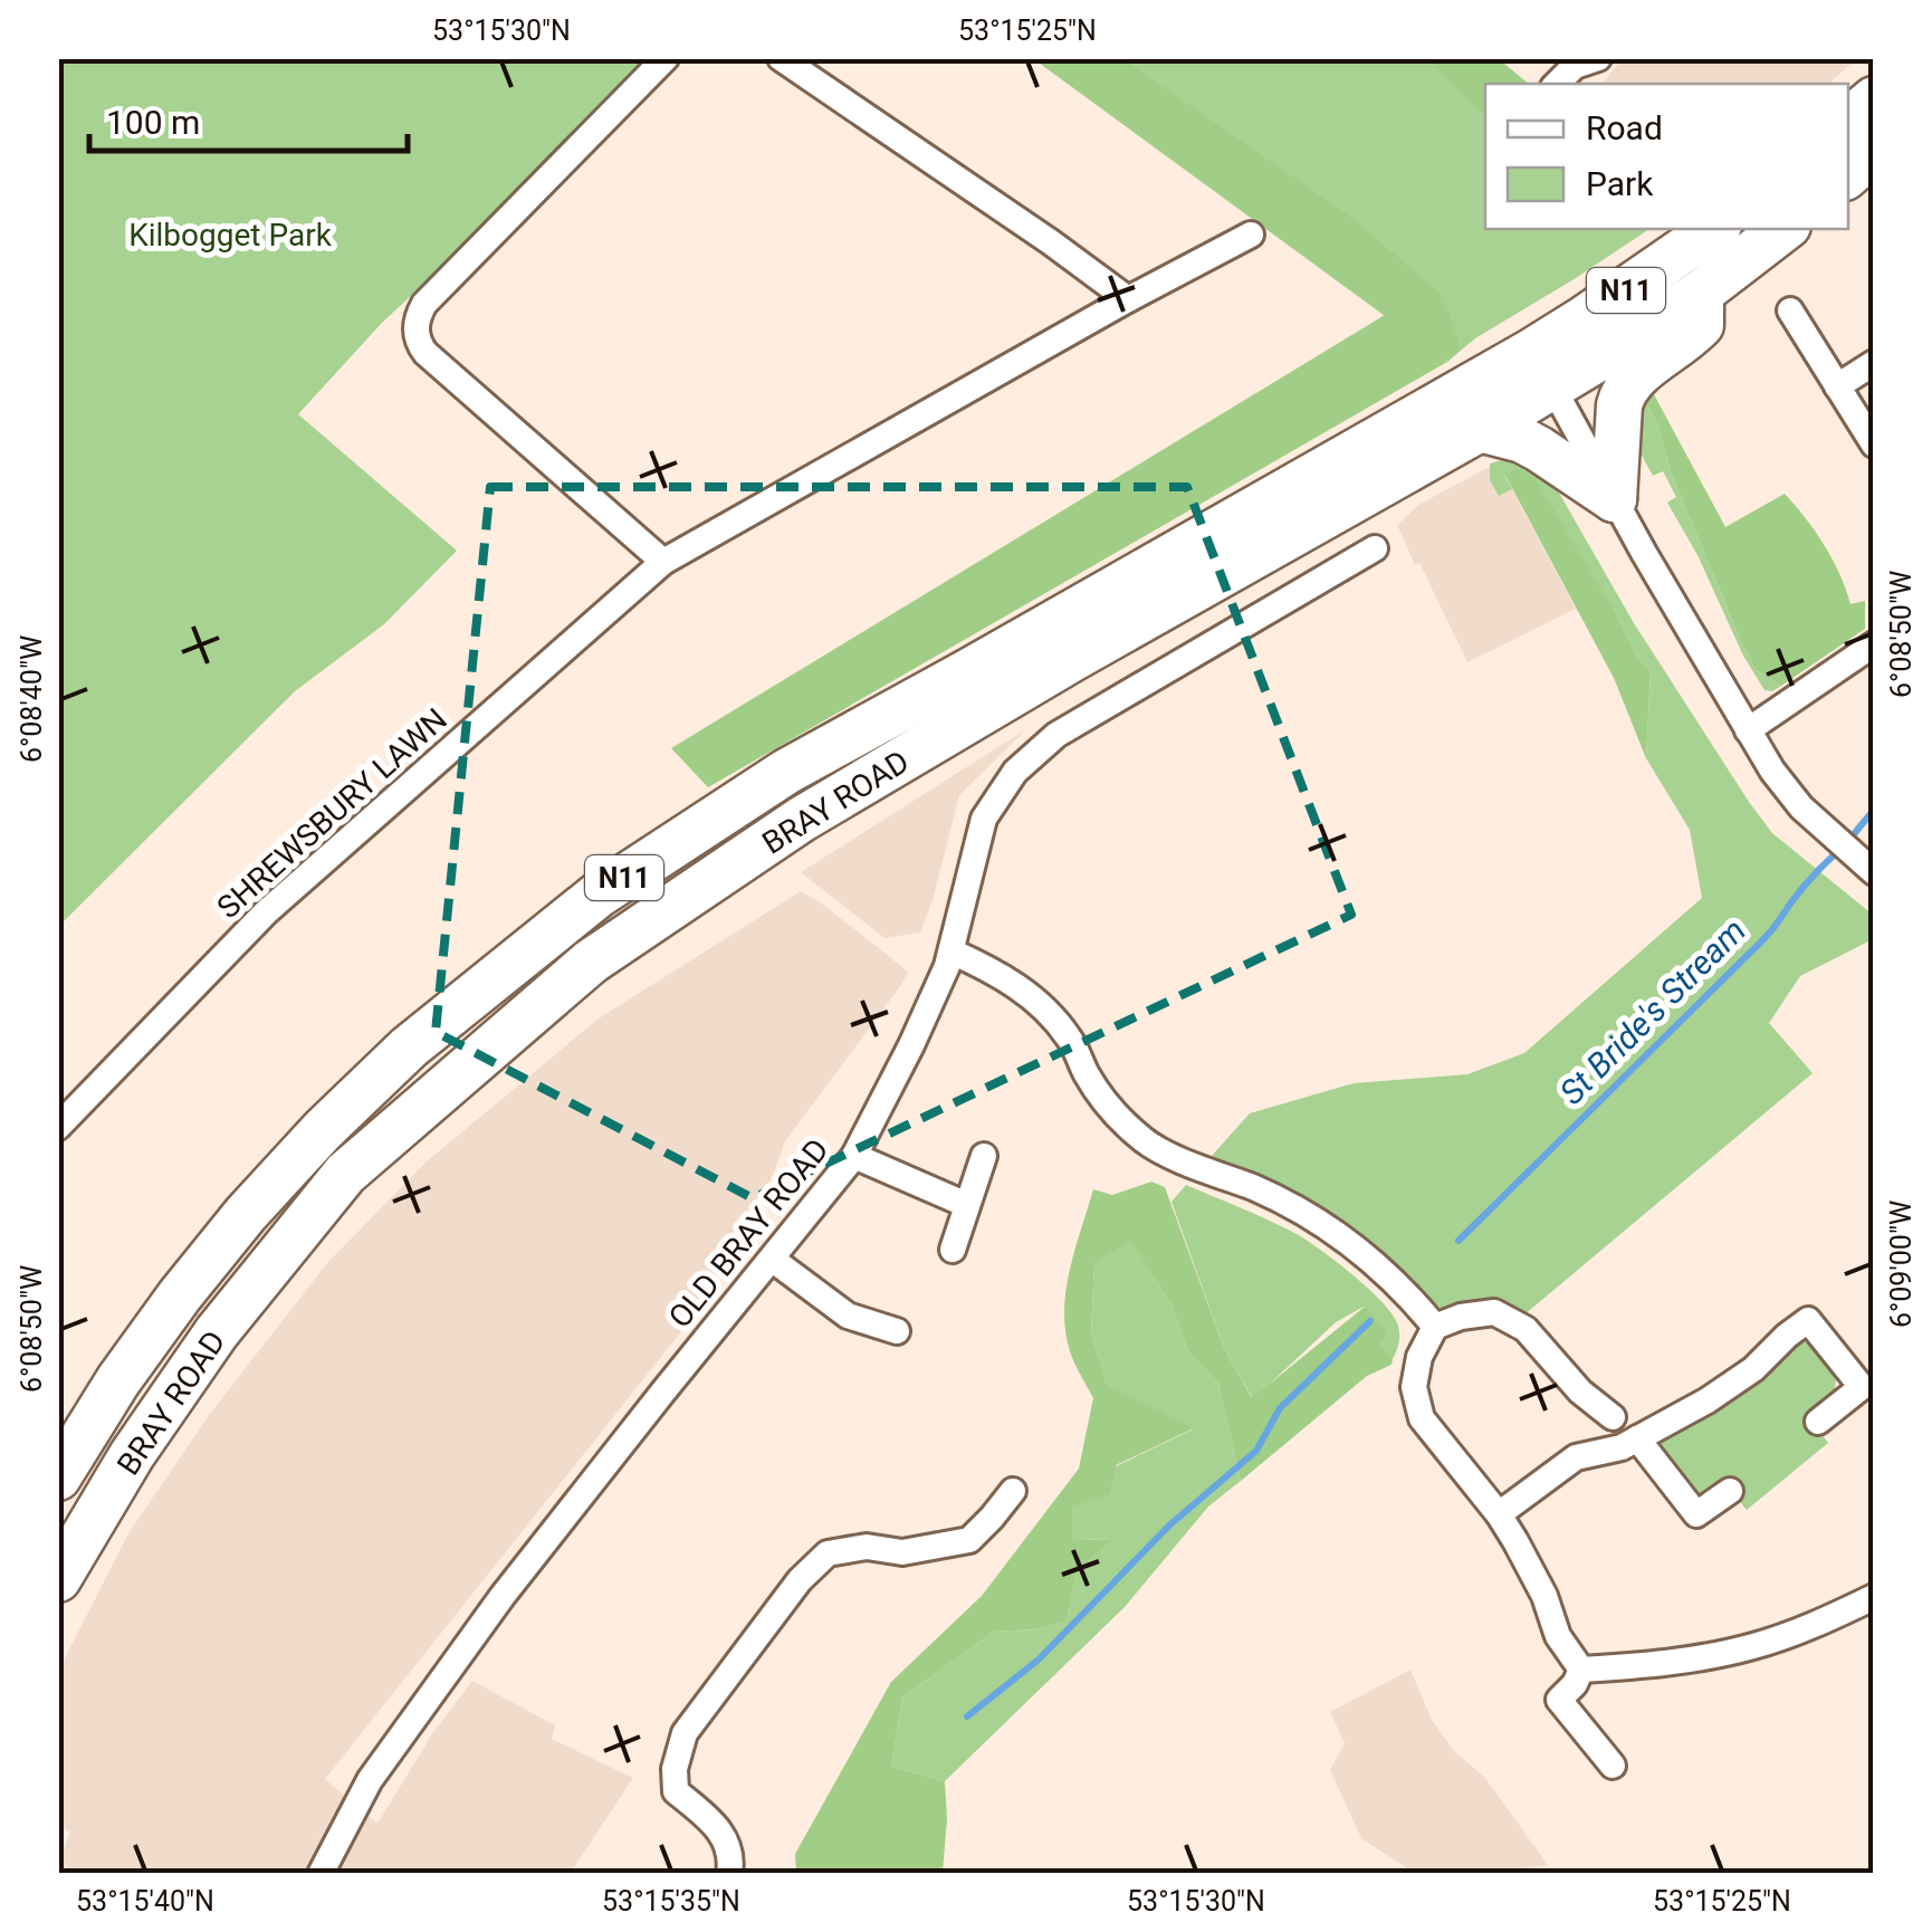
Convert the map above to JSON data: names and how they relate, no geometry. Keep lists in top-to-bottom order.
{
  "streets": {
    "highway": ["N11", "BRAY ROAD"],
    "street": ["SHREWSBURY LAWN", "OLD BRAY ROAD"]
  },
  "water": ["St Bride's Stream"],
  "parks": ["Kilbogget Park"],
  "legend": ["Road", "Park"],
  "scale_bar": "100 m",
  "coordinates": [
    "53°15'30\"N",
    "53°15'25\"N",
    "6°08'50\"W",
    "6°08'40\"W",
    "6°09'00\"W",
    "53°15'40\"N",
    "53°15'35\"N"
  ]
}
